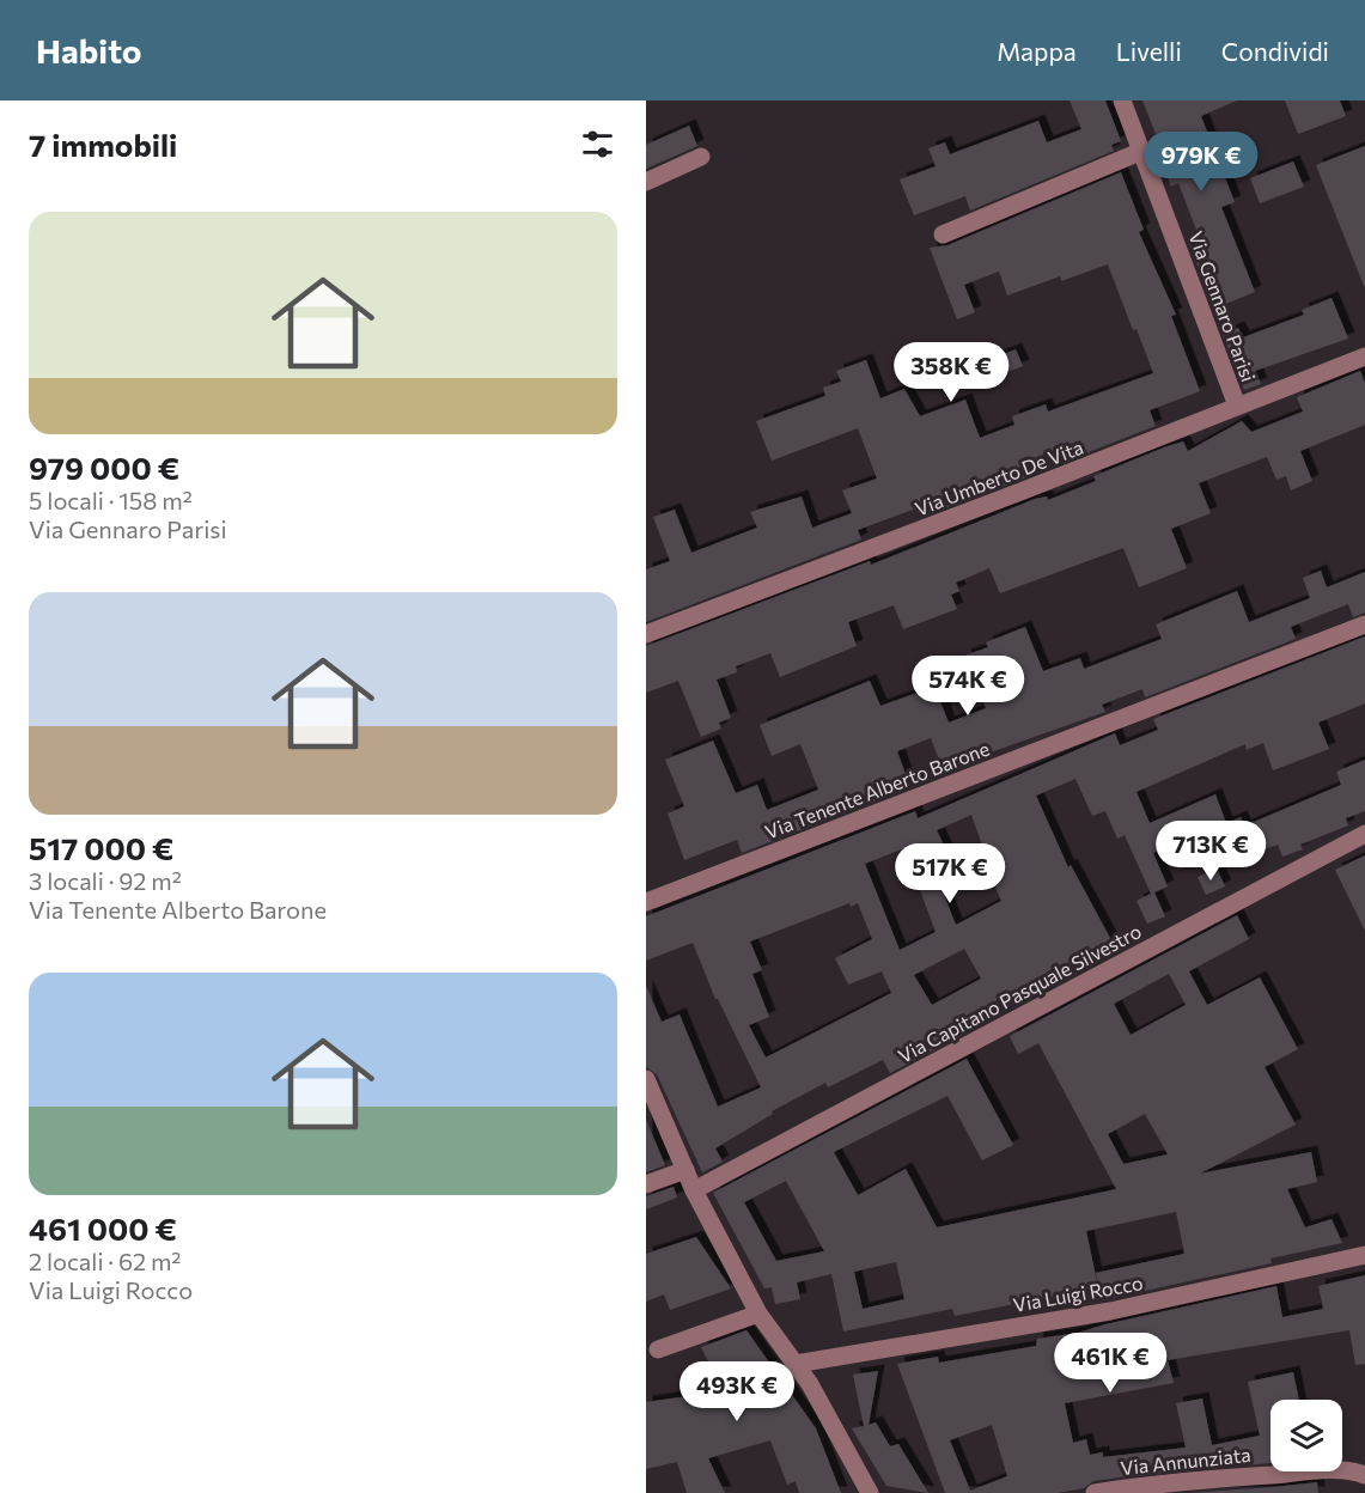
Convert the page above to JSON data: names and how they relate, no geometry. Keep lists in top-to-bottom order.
{
  "streets": {
    "street": [
      "Via Gennaro Parisi",
      "Via Umberto De Vita",
      "Via Tenente Alberto Barone",
      "Via Capitano Pasquale Silvestro",
      "Via Luigi Rocco",
      "Via Annunziata"
    ]
  },
  "crossings": [
    ["Via Gennaro Parisi", "Via Umberto De Vita"]
  ],
  "page": {
    "header": "Habito",
    "nav": ["Mappa", "Livelli", "Condividi"],
    "heading": "7 immobili",
    "price": [
      "979K €",
      "358K €",
      "574K €",
      "713K €",
      "517K €",
      "461K €",
      "493K €"
    ],
    "list": [
      {
        "name": "979 000 €",
        "note": "5 locali · 158 m² · Via Gennaro Parisi"
      },
      {
        "name": "517 000 €",
        "note": "3 locali · 92 m² · Via Tenente Alberto Barone"
      },
      {
        "name": "461 000 €",
        "note": "2 locali · 62 m² · Via Luigi Rocco"
      }
    ]
  }
}
